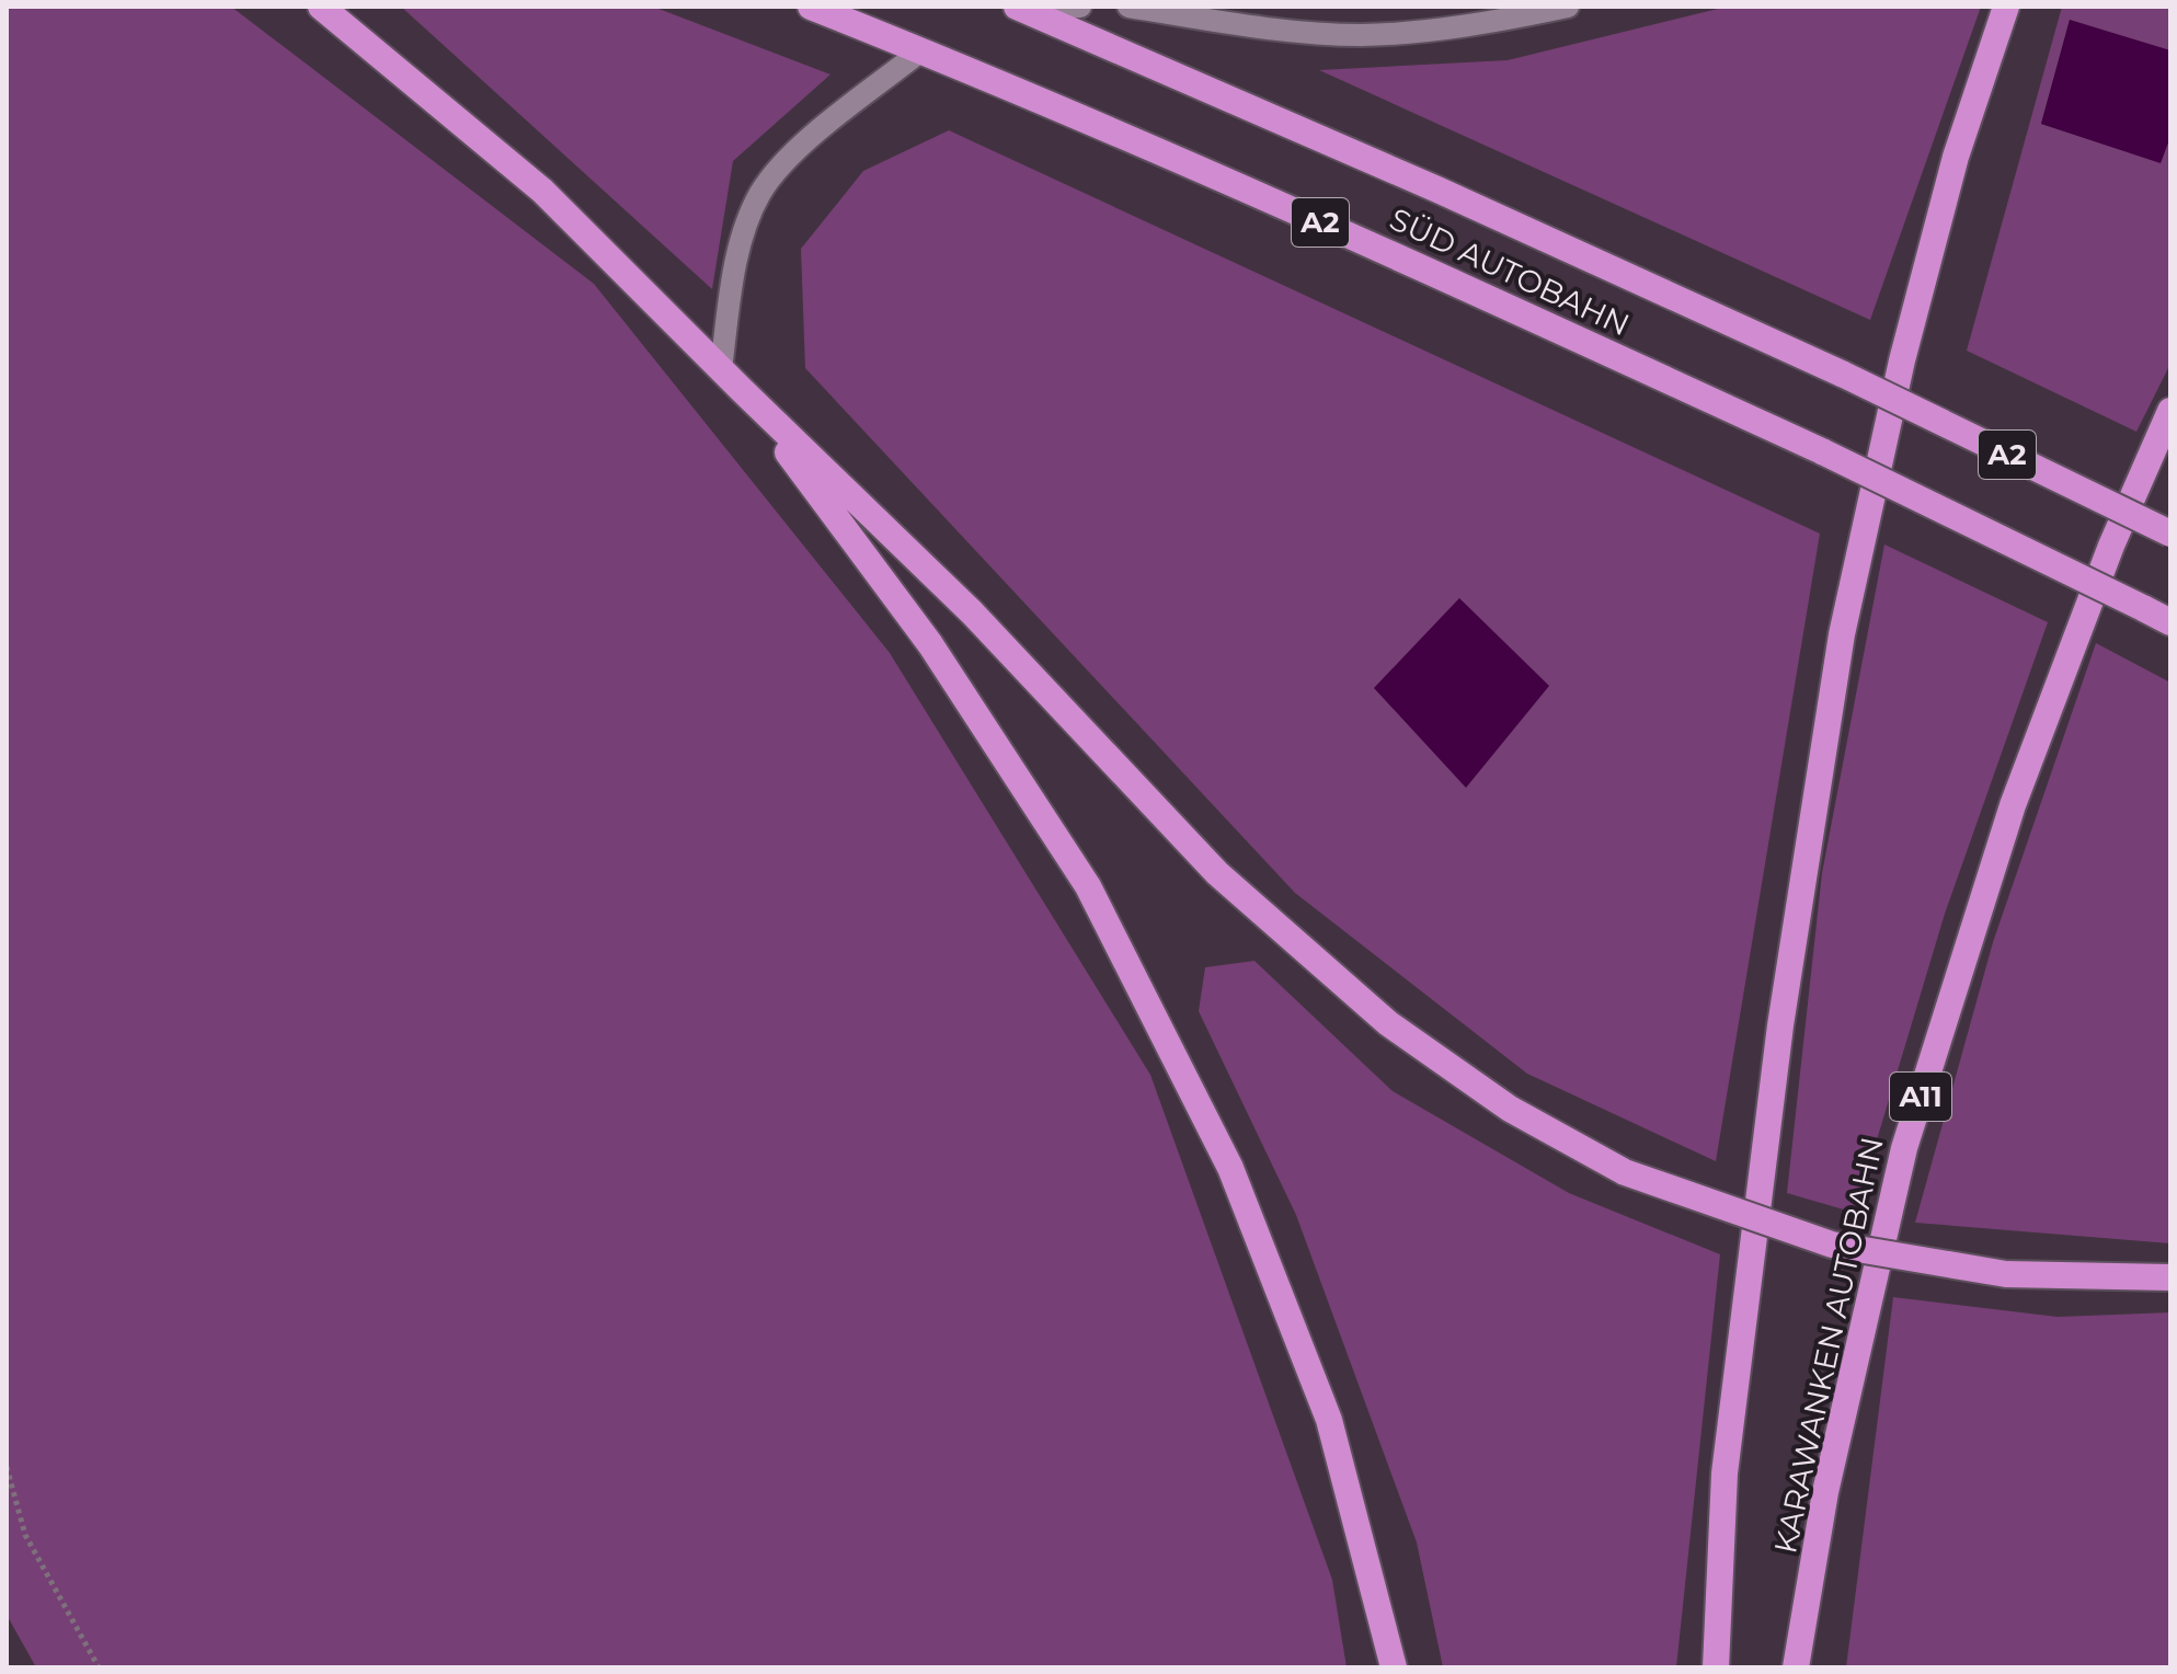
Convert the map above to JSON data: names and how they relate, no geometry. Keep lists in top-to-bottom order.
{
  "streets": {
    "highway": [
      "A2",
      "SÜD AUTOBAHN",
      "A11",
      "KARAWANKEN AUTOBAHN"
    ]
  }
}
